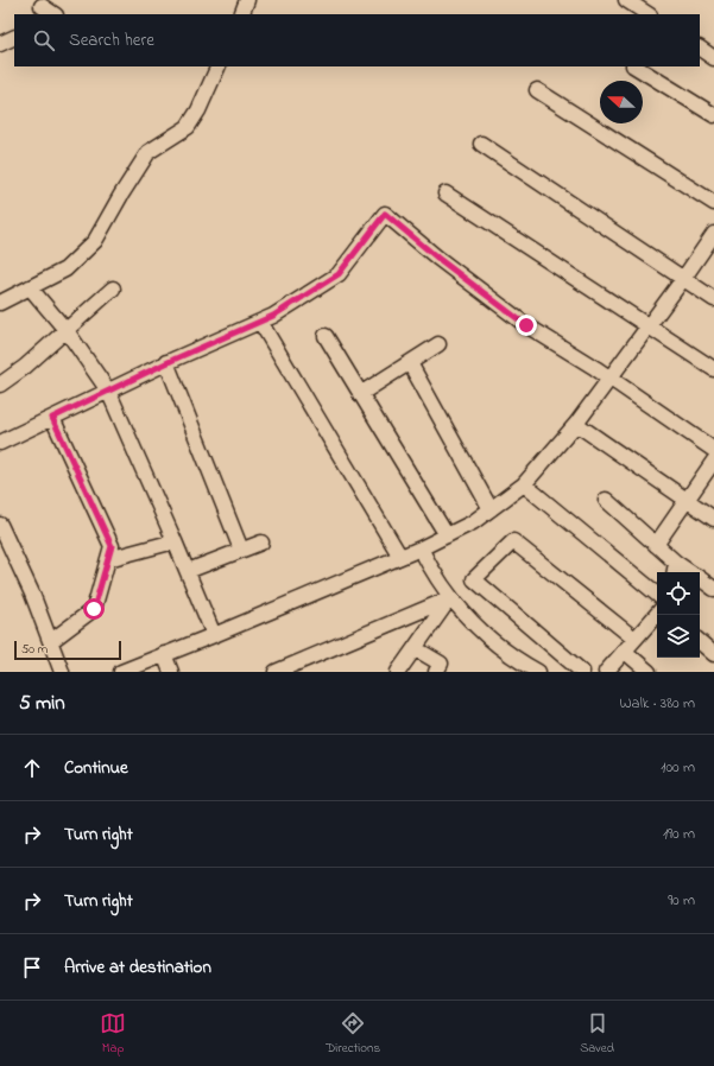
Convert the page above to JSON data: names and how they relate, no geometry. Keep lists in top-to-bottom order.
{
  "scale_bar": "50 m",
  "north": "left",
  "page": {
    "search": "Search here",
    "scale": "50 m",
    "heading": ["5 min", "Walk · 380 m"],
    "list": [
      ["Continue", "100 m"],
      ["Turn right", "190 m"],
      ["Turn right", "90 m"],
      "Arrive at destination"
    ],
    "nav": ["Map", "Directions", "Saved"]
  }
}
